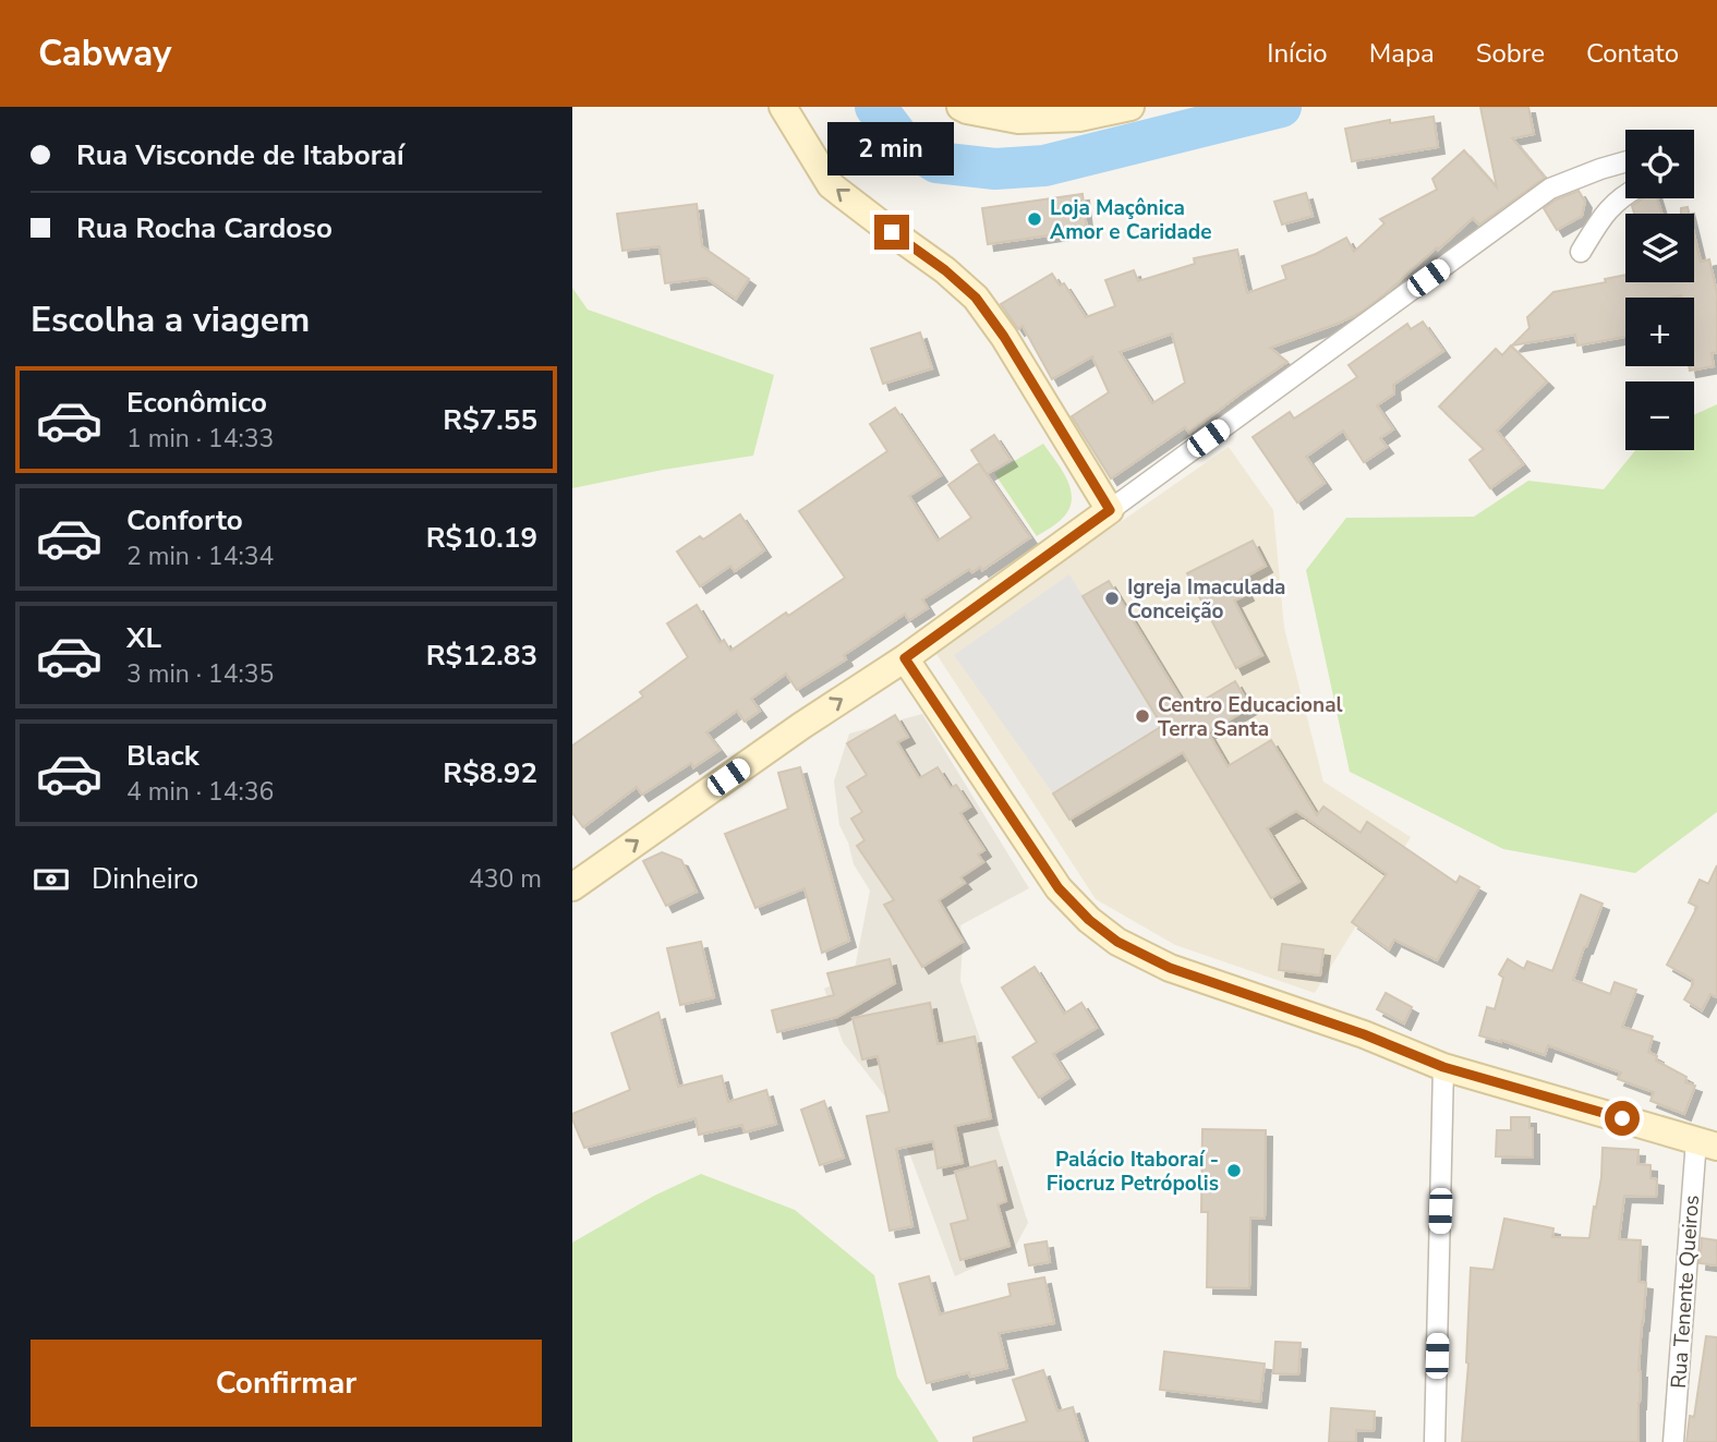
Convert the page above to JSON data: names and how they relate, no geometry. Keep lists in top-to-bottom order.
{
  "streets": {
    "street": ["Rua Tenente Queiros"]
  },
  "places": [
    "Loja Maçônica Amor e Caridade",
    "Igreja Imaculada Conceição",
    "Centro Educacional Terra Santa",
    "Palácio Itaboraí - Fiocruz Petrópolis"
  ],
  "page": {
    "header": "Cabway",
    "nav": [
      "Início",
      "Mapa",
      "Sobre",
      "Contato"
    ],
    "banner": ["Rua Visconde de Itaboraí", "Rua Rocha Cardoso"],
    "bubble": "2 min",
    "map_buttons": ["+", "−"],
    "heading": "Escolha a viagem",
    "list": [
      {
        "name": "Econômico",
        "note": "1 min · 14:33",
        "value": "R$7.55"
      },
      {
        "name": "Conforto",
        "note": "2 min · 14:34",
        "value": "R$10.19"
      },
      {
        "name": "XL",
        "note": "3 min · 14:35",
        "value": "R$12.83"
      },
      {
        "name": "Black",
        "note": "4 min · 14:36",
        "value": "R$8.92"
      }
    ],
    "pay": ["Dinheiro", "430 m"],
    "buttons": "Confirmar"
  }
}
